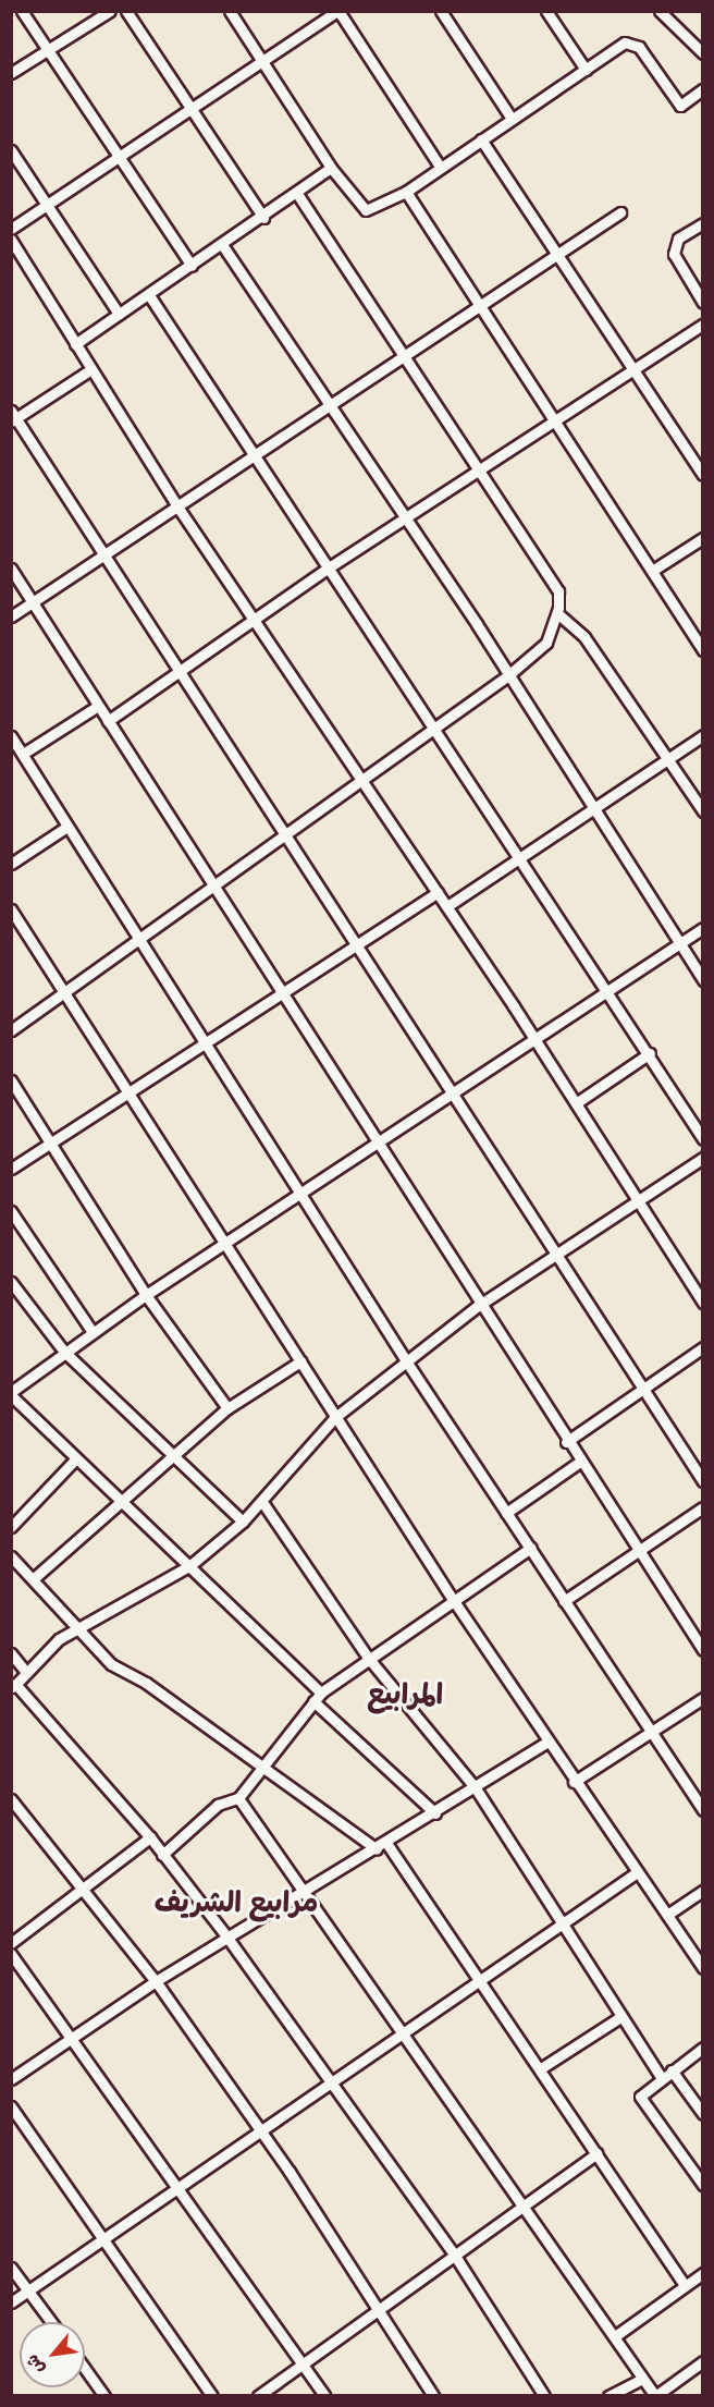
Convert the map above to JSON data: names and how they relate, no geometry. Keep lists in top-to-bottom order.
{
  "districts": ["المرابيع", "مرابيع الشريف"],
  "north": "bottom left"
}
